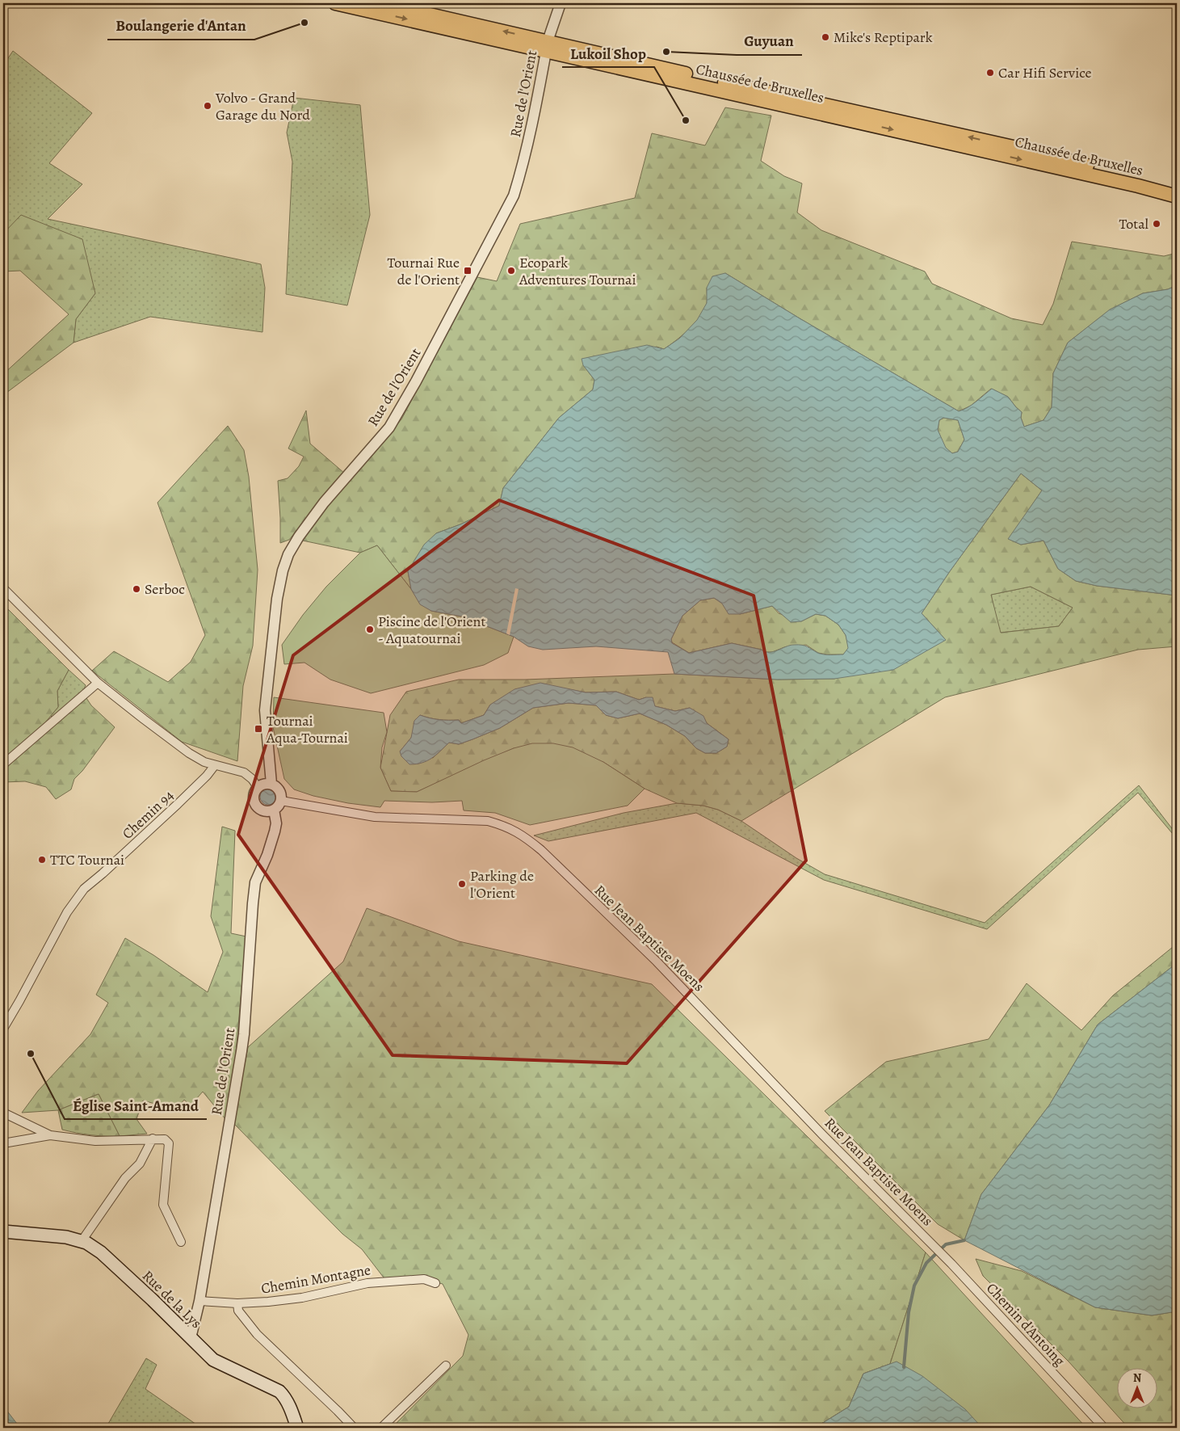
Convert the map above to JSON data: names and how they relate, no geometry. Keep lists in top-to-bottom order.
{
  "streets": {
    "main road": ["Chaussée de Bruxelles", "Rue de la Lys"],
    "street": [
      "Rue de l'Orient",
      "Chemin 94",
      "Rue Jean Baptiste Moens",
      "Chemin Montagne",
      "Chemin d'Antoing"
    ]
  },
  "crossings": [
    ["Chaussée de Bruxelles", "Rue de l'Orient"],
    ["Rue de l'Orient", "Rue Jean Baptiste Moens"],
    ["Rue de l'Orient", "Chemin Montagne"],
    ["Rue de l'Orient", "Rue de la Lys"],
    ["Rue Jean Baptiste Moens", "Chemin d'Antoing"]
  ],
  "places": {
    "other": [
      "Boulangerie d'Antan",
      "Mike's Reptipark",
      "Guyuan",
      "Car Hifi Service",
      "Volvo - Grand Garage du Nord",
      "Lukoil Shop",
      "Total",
      "Ecopark Adventures Tournai",
      "Serboc",
      "Piscine de l'Orient - Aquatournai",
      "TTC Tournai",
      "Parking de l'Orient",
      "Église Saint-Amand"
    ],
    "transit": ["Tournai Rue de l'Orient", "Tournai Aqua-Tournai"]
  },
  "north": "top"
}
